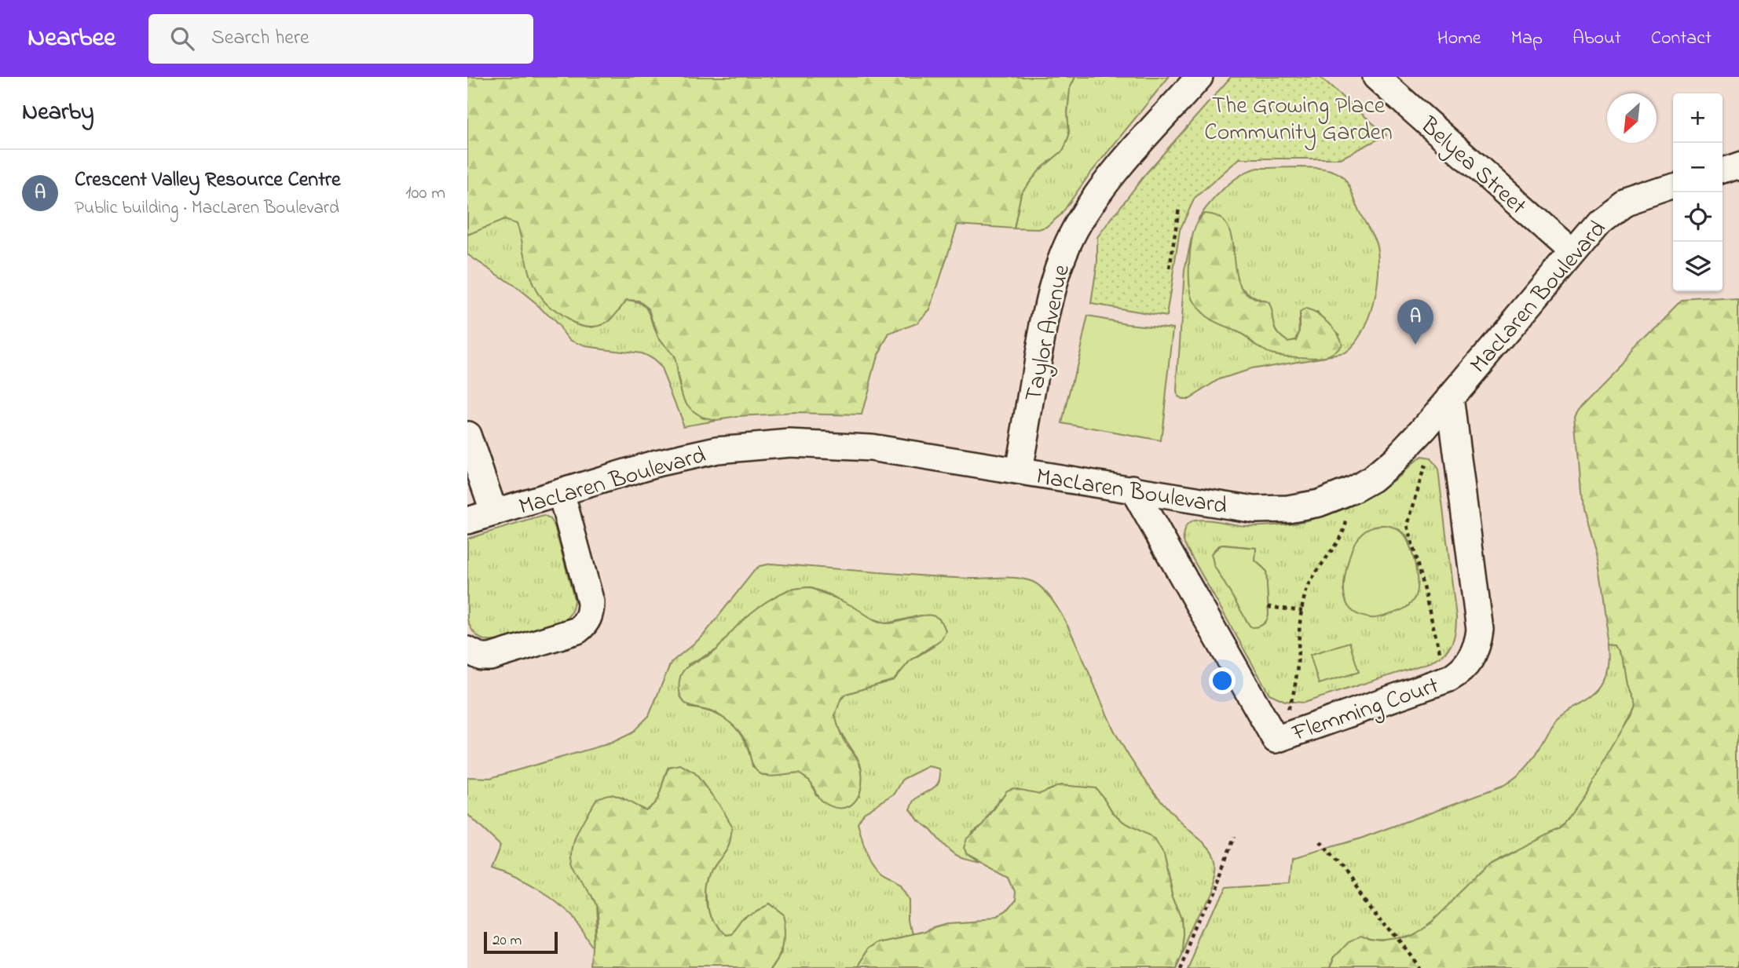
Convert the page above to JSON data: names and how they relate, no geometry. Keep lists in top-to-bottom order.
{
  "streets": {
    "street": [
      "Belyea Street",
      "MacLaren Boulevard",
      "Taylor Avenue",
      "Flemming Court"
    ]
  },
  "crossings": [
    ["Belyea Street", "MacLaren Boulevard"],
    ["MacLaren Boulevard", "Taylor Avenue"],
    ["MacLaren Boulevard", "Flemming Court"]
  ],
  "parks": ["The Growing Place Community Garden"],
  "scale_bar": "20 m",
  "north": "bottom left",
  "page": {
    "header": "Nearbee",
    "search": "Search here",
    "nav": [
      "Home",
      "Map",
      "About",
      "Contact"
    ],
    "heading": "Nearby",
    "map_buttons": ["+", "−"],
    "list": [
      {
        "mark": "A",
        "name": "Crescent Valley Resource Centre",
        "note": "Public building · MacLaren Boulevard",
        "value": "100 m"
      }
    ],
    "pins": "A",
    "scale": "20 m"
  }
}
